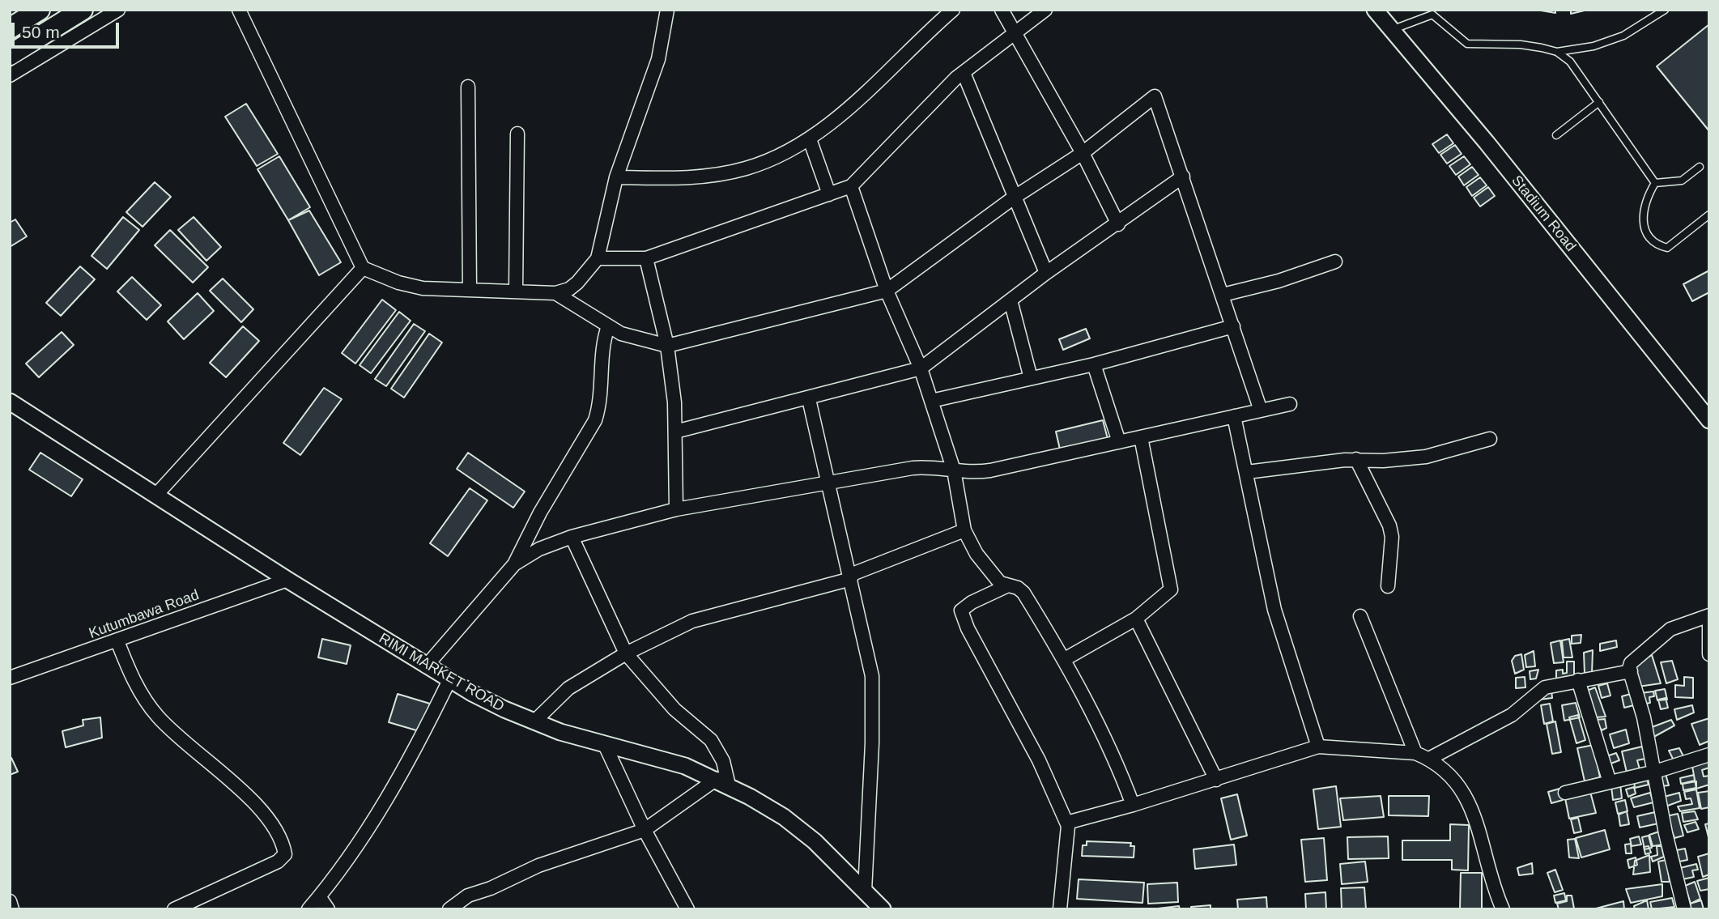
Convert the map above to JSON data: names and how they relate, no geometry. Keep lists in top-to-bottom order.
{
  "streets": {
    "street": ["Stadium Road", "Kutumbawa Road", "RIMI MARKET ROAD"]
  },
  "crossings": [
    ["Kutumbawa Road", "RIMI MARKET ROAD"]
  ],
  "scale_bar": "50 m"
}
